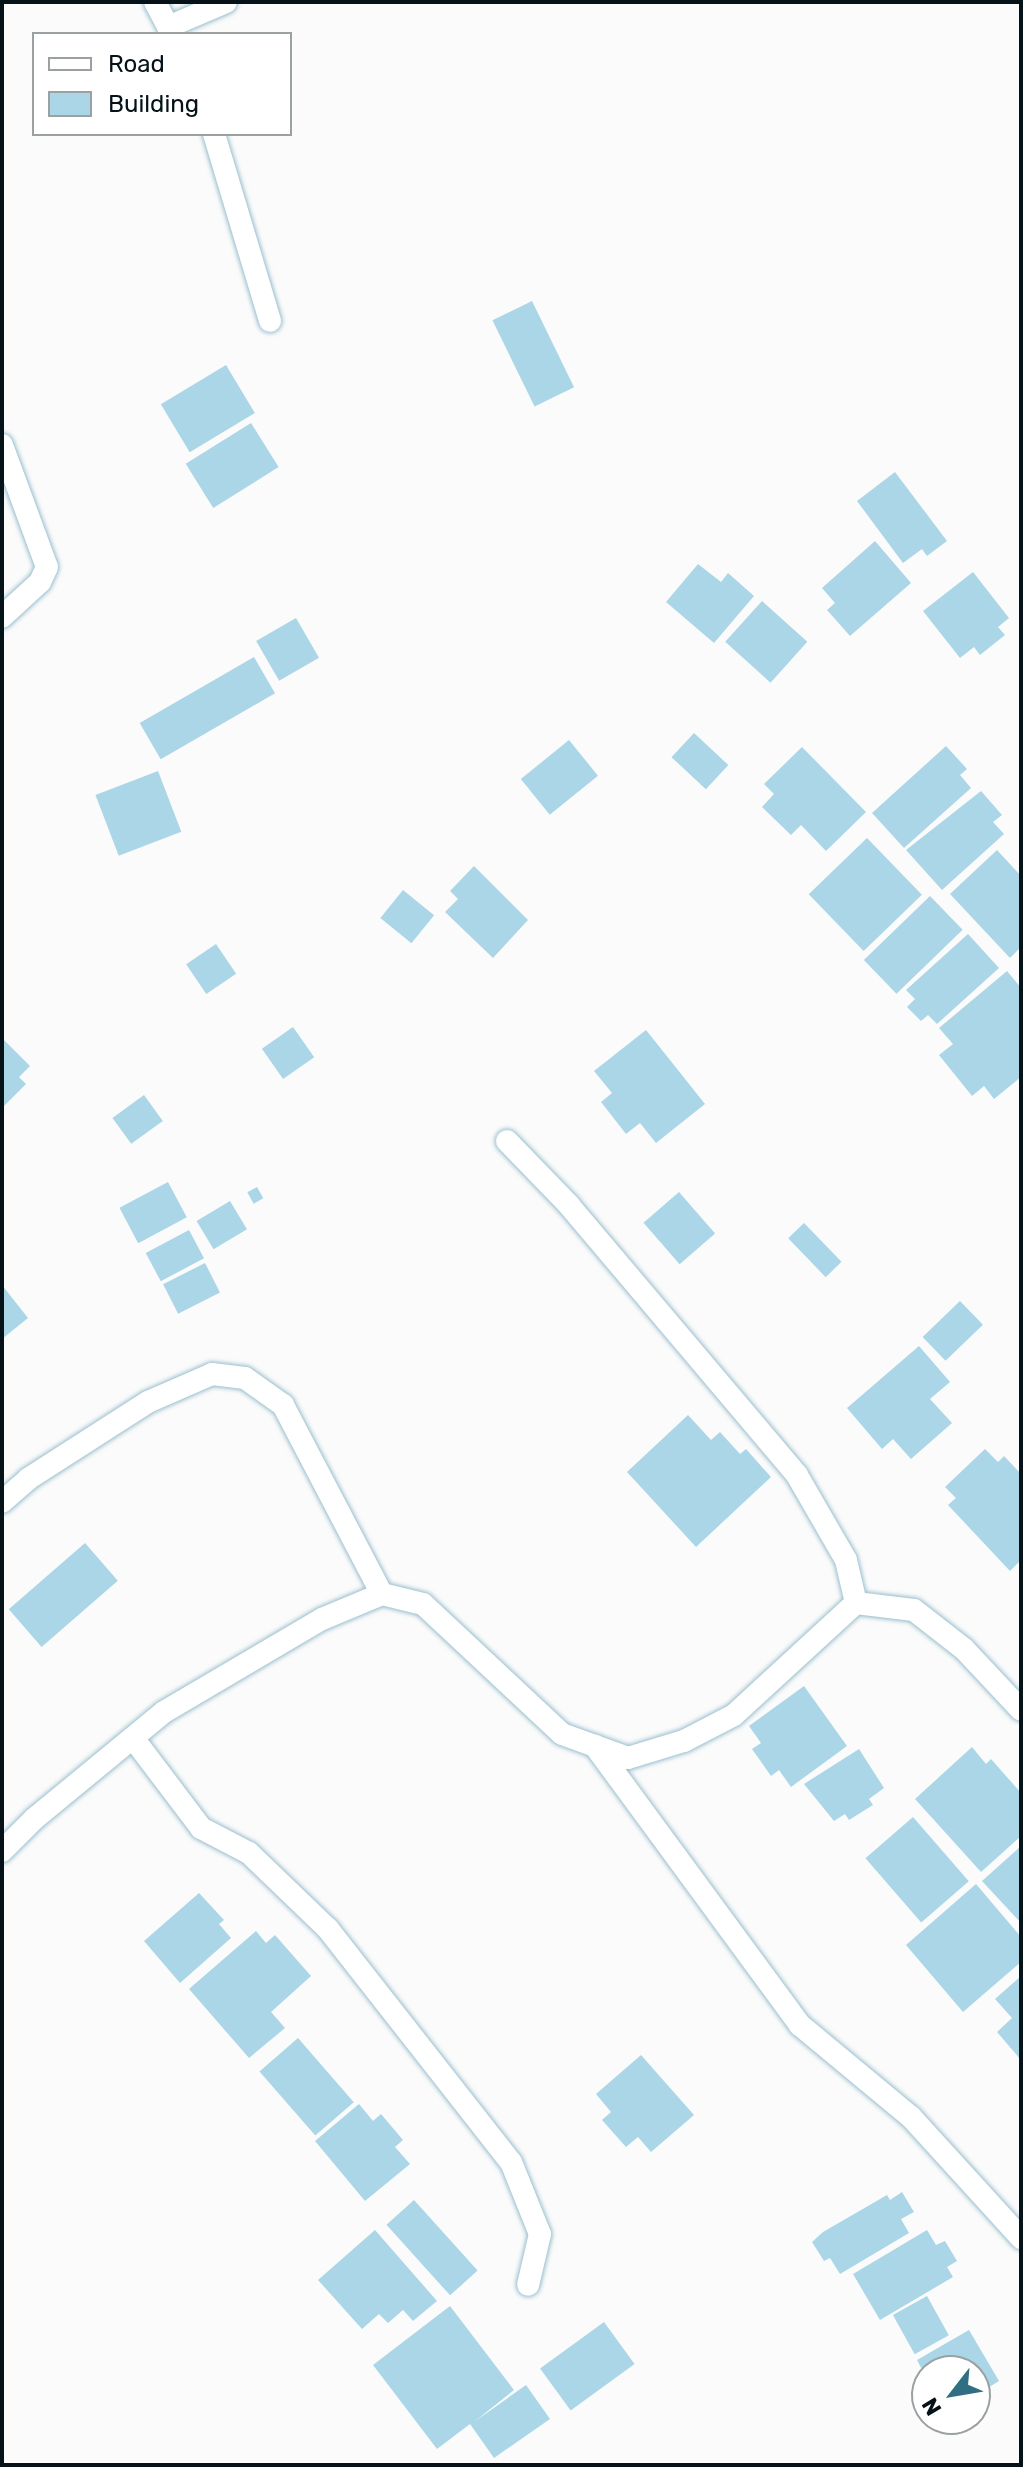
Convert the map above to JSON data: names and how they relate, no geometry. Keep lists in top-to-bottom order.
{
  "legend": ["Road", "Building"],
  "north": "bottom left"
}
